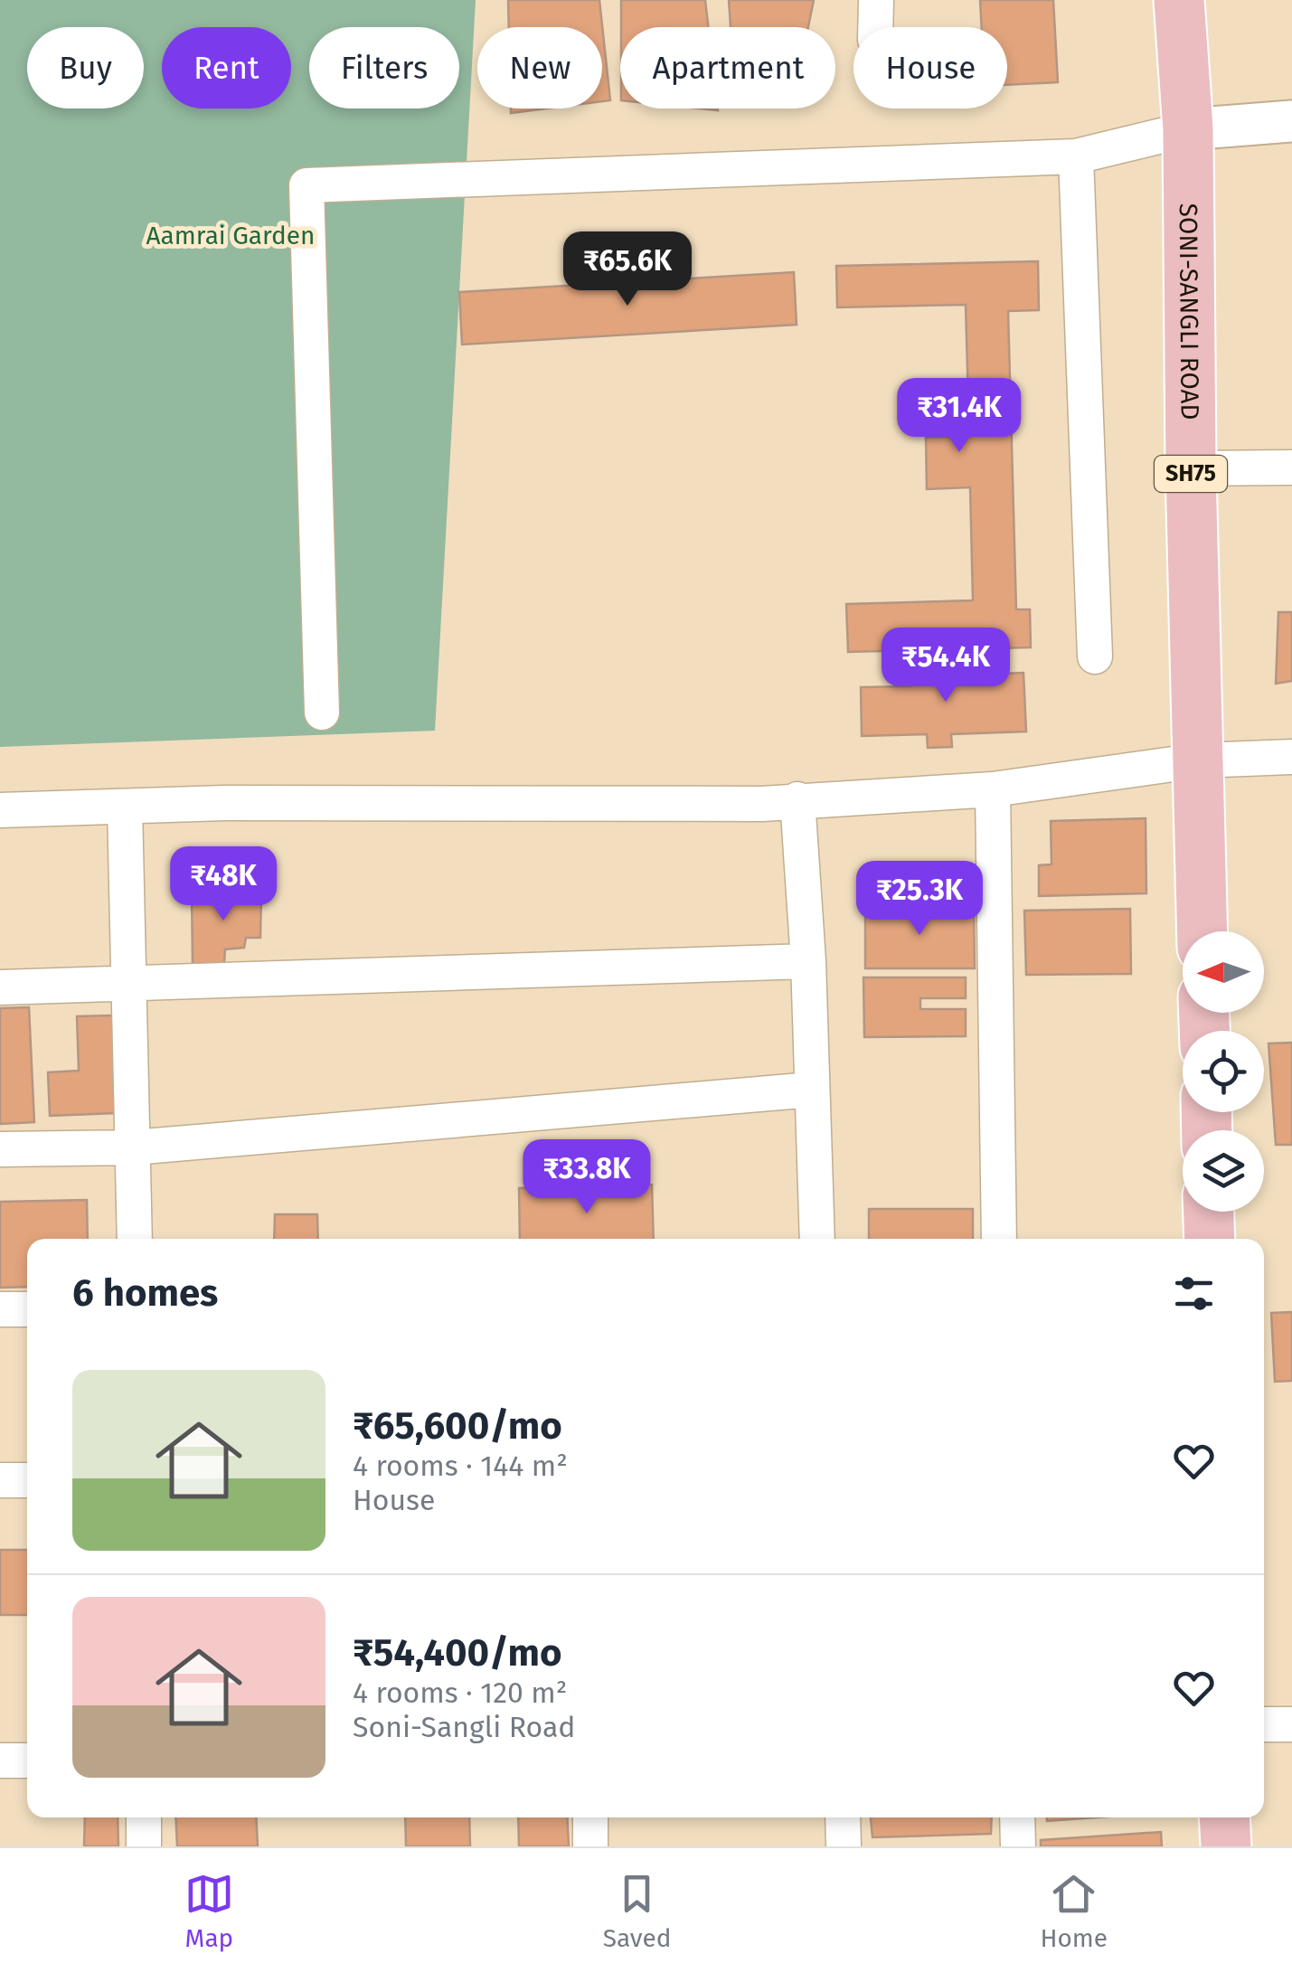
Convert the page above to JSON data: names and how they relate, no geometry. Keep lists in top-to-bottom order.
{
  "streets": {
    "main road": ["SONI-SANGLI ROAD", "SH75"]
  },
  "parks": ["Aamrai Garden"],
  "north": "left",
  "page": {
    "chip": [
      "Buy",
      "Rent",
      "Filters",
      "New",
      "Apartment",
      "House"
    ],
    "price": [
      "₹65.6K",
      "₹31.4K",
      "₹54.4K",
      "₹48K",
      "₹25.3K",
      "₹33.8K"
    ],
    "heading": "6 homes",
    "list": [
      {
        "name": "₹65,600/mo",
        "note": "4 rooms · 144 m² · House"
      },
      {
        "name": "₹54,400/mo",
        "note": "4 rooms · 120 m² · Soni-Sangli Road"
      }
    ],
    "tabs": ["Map", "Saved", "Home"]
  }
}
